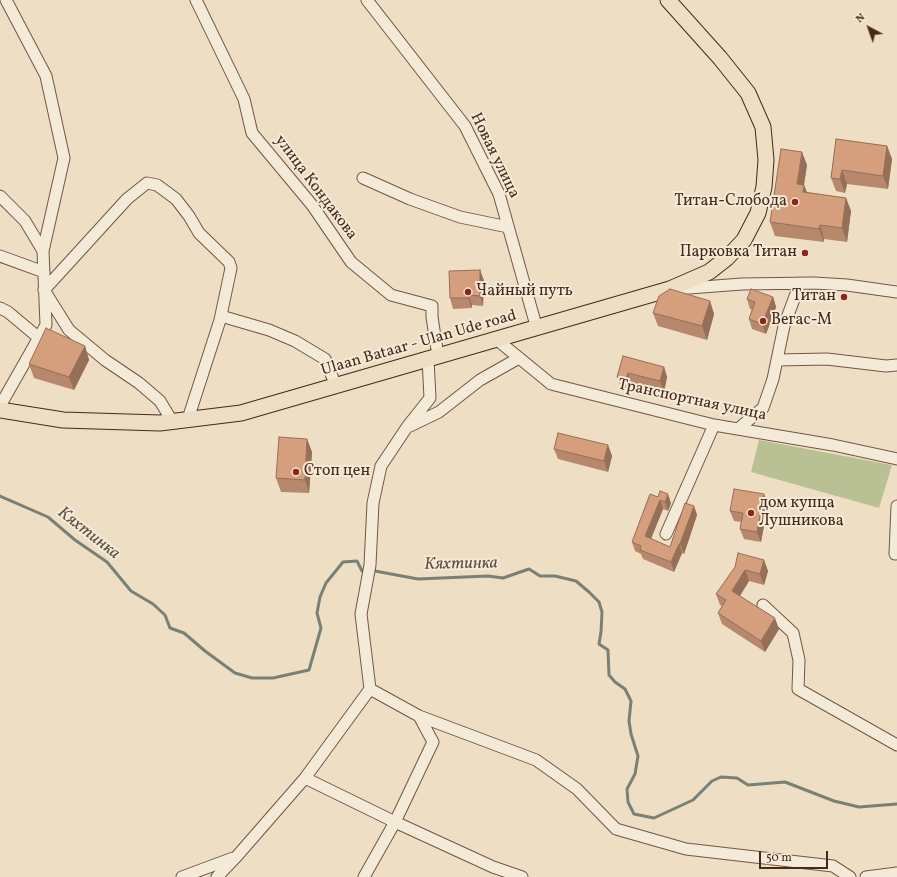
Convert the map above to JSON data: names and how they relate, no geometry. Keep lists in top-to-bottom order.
{
  "streets": {
    "main road": ["Ulaan Bataar - Ulan Ude road"],
    "street": ["Новая улица", "улица Кондакова", "Транспортная улица"]
  },
  "crossings": [
    ["Новая улица", "Ulaan Bataar - Ulan Ude road"],
    ["улица Кондакова", "Ulaan Bataar - Ulan Ude road"],
    ["Ulaan Bataar - Ulan Ude road", "Транспортная улица"]
  ],
  "water": ["Кяхтинка"],
  "places": [
    "Титан-Слобода",
    "Парковка Титан",
    "Чайный путь",
    "Титан",
    "Вегас-М",
    "Стоп цен",
    "дом купца Лушникова"
  ],
  "scale_bar": "50 m",
  "north": "top left"
}
